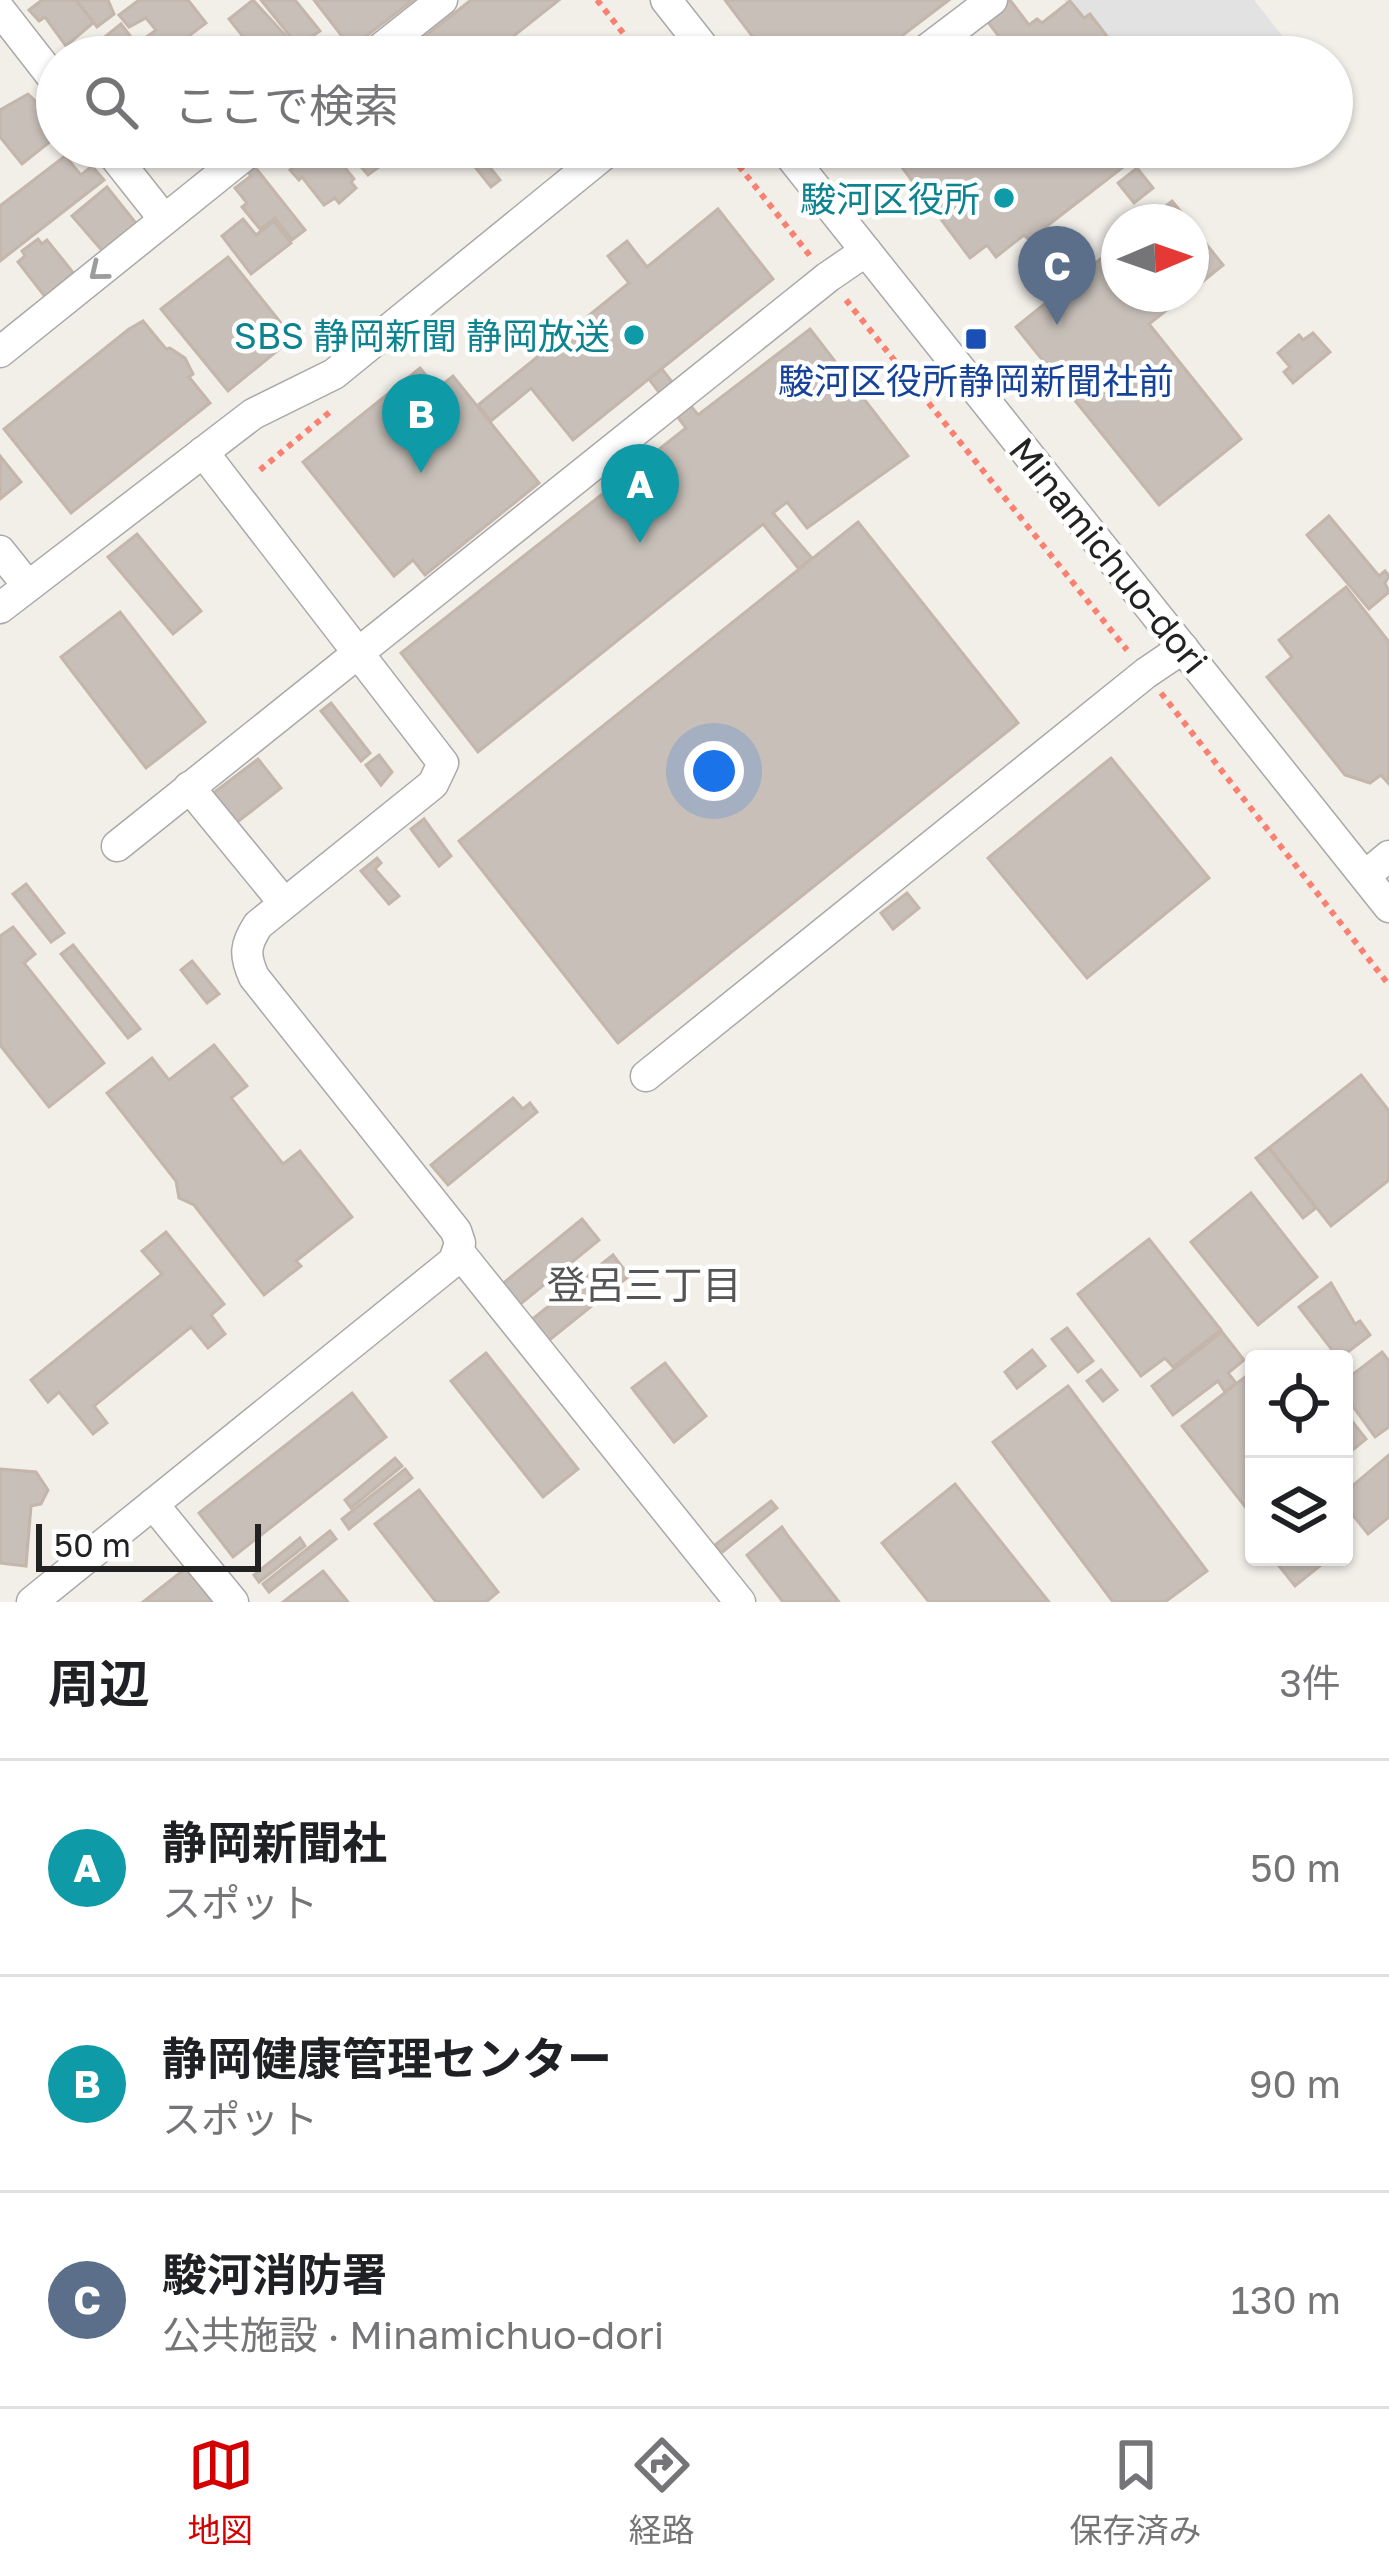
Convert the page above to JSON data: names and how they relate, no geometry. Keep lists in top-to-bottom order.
{
  "streets": {
    "street": ["Minamichuo-dori"]
  },
  "districts": ["登呂三丁目"],
  "places": {
    "other": ["駿河区役所", "SBS 静岡新聞 静岡放送"],
    "transit": ["駿河区役所静岡新聞社前"]
  },
  "scale_bar": "50 m",
  "north": "right",
  "page": {
    "search": "ここで検索",
    "pins": ["C", "B", "A"],
    "scale": "50 m",
    "heading": ["周辺", "3件"],
    "list": [
      {
        "mark": "A",
        "name": "静岡新聞社",
        "note": "スポット",
        "value": "50 m"
      },
      {
        "mark": "B",
        "name": "静岡健康管理センター",
        "note": "スポット",
        "value": "90 m"
      },
      {
        "mark": "C",
        "name": "駿河消防署",
        "note": "公共施設 · Minamichuo-dori",
        "value": "130 m"
      }
    ],
    "nav": ["地図", "経路", "保存済み"]
  }
}
